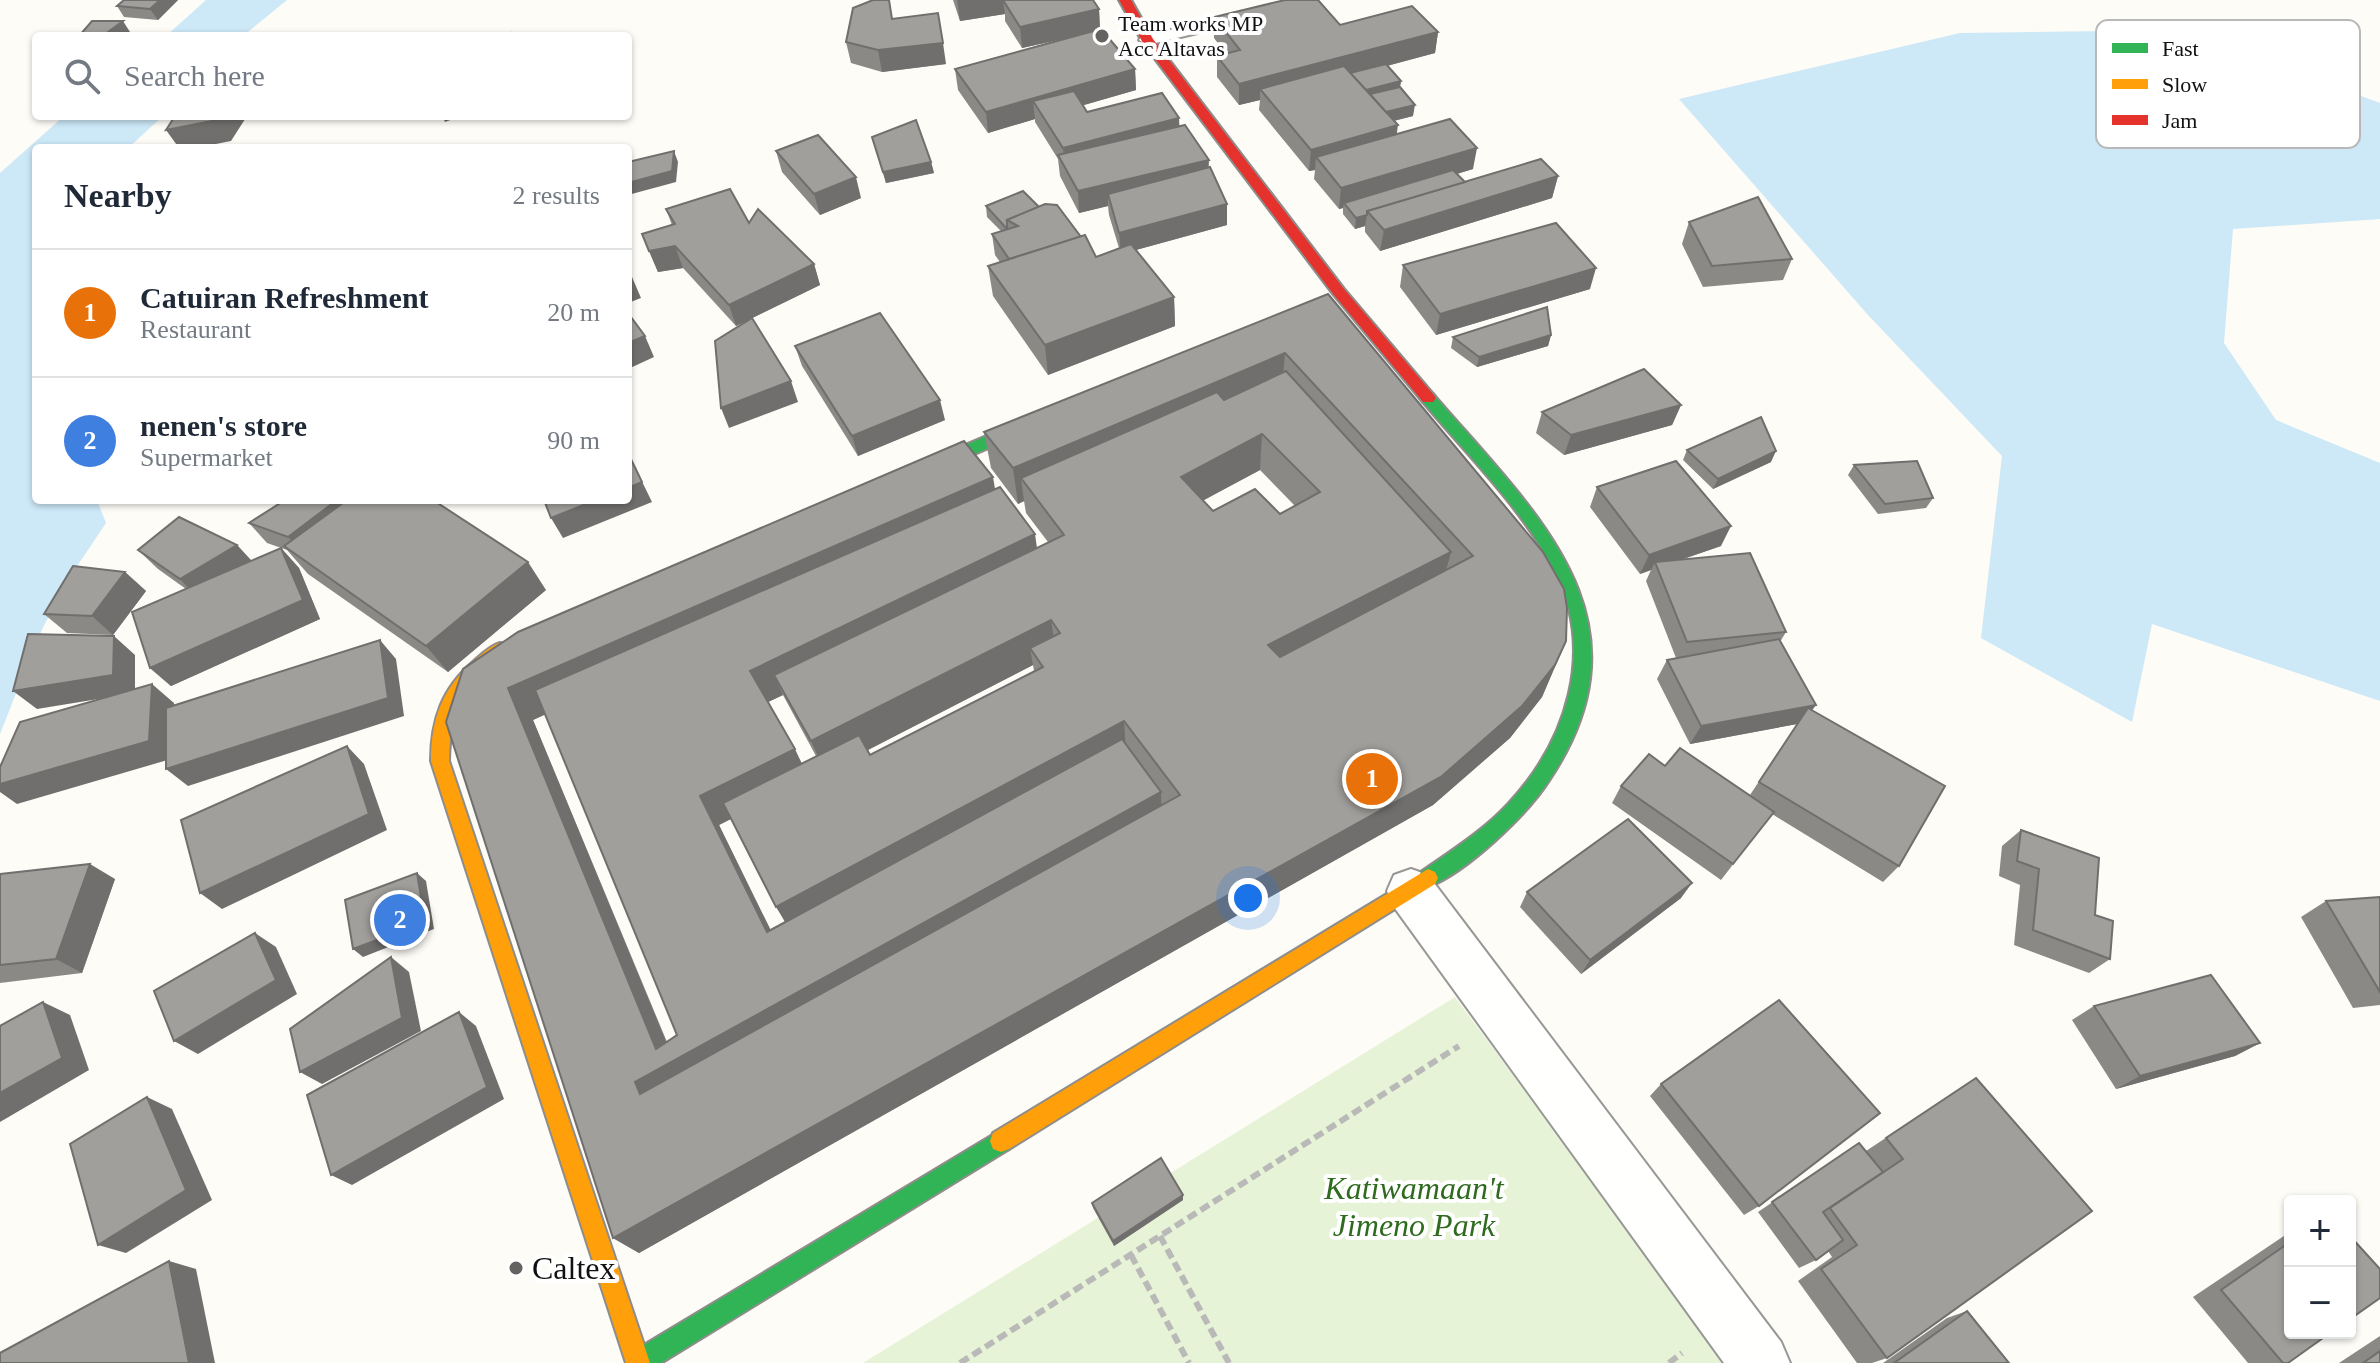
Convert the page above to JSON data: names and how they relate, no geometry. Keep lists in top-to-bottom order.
{
  "parks": ["Katiwamaan't Jimeno Park"],
  "places": ["Team works MP Acc Altavas", "Caltex"],
  "legend": ["Fast", "Slow", "Jam"],
  "page": {
    "search": "Search here",
    "heading": ["Nearby", "2 results"],
    "list": [
      {
        "mark": "1",
        "name": "Catuiran Refreshment",
        "note": "Restaurant",
        "value": "20 m"
      },
      {
        "mark": "2",
        "name": "nenen's store",
        "note": "Supermarket",
        "value": "90 m"
      }
    ],
    "pins": ["1", "2"],
    "map_buttons": ["+", "−"]
  }
}
